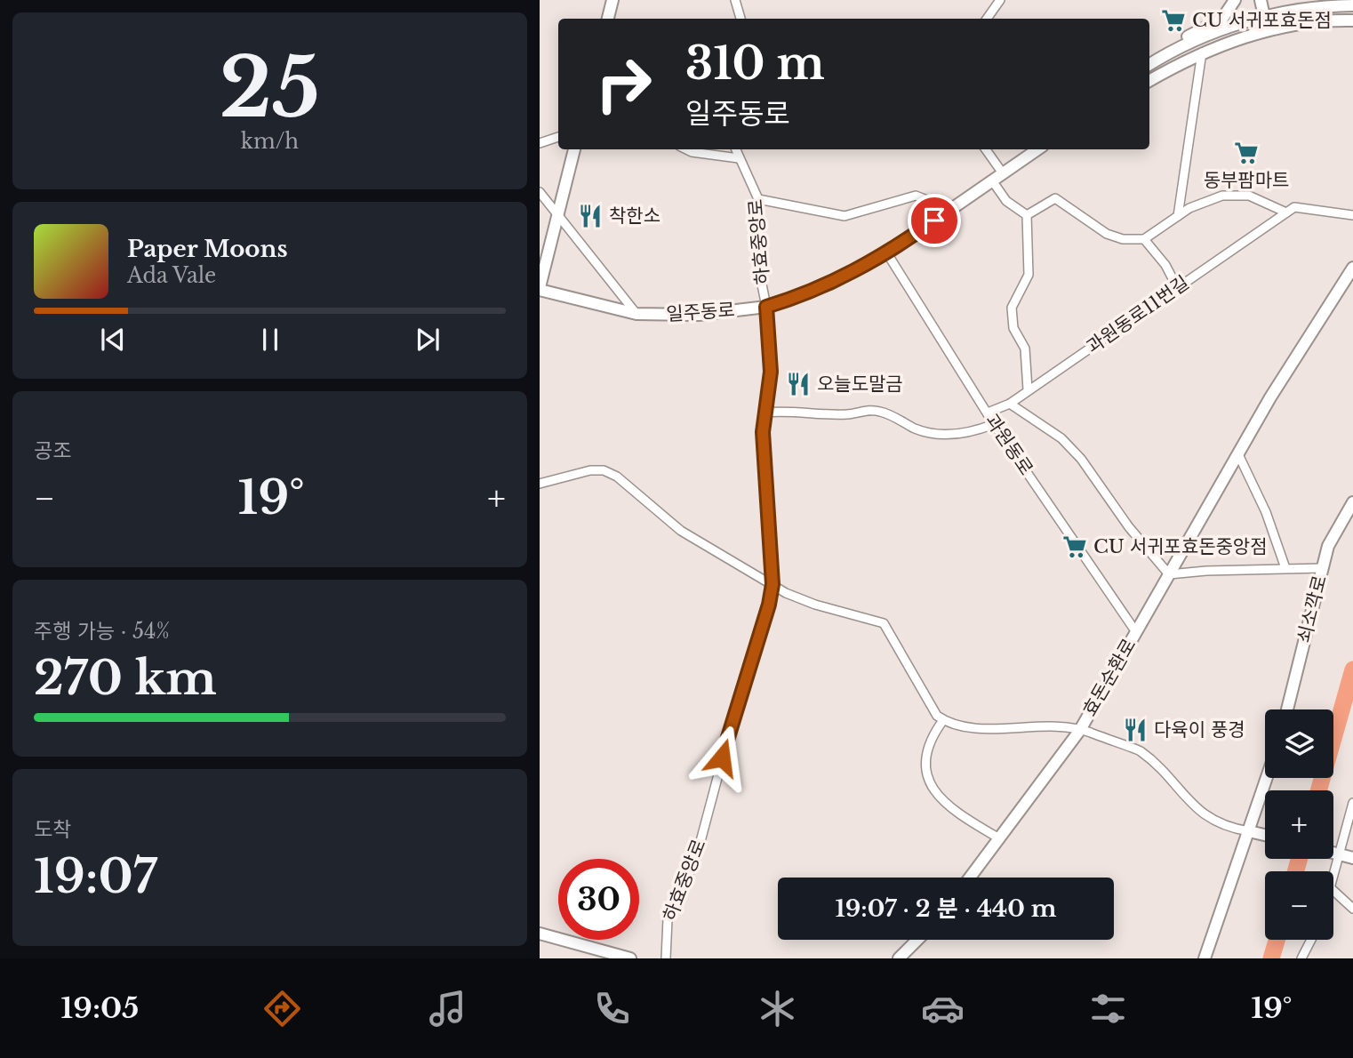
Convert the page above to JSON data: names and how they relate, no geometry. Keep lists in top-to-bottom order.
{
  "streets": {
    "street": [
      "하효중앙로",
      "일주동로",
      "과원동로11번길",
      "과원동로",
      "쇠소깍로",
      "효돈순환로"
    ]
  },
  "crossings": [
    ["하효중앙로", "일주동로"],
    ["일주동로", "과원동로"],
    ["과원동로11번길", "과원동로"],
    ["과원동로", "효돈순환로"]
  ],
  "places": {
    "supermarket": ["CU 서귀포효돈점", "동부팜마트", "CU 서귀포효돈중앙점"],
    "restaurant": ["착한소", "오늘도말금", "다육이 풍경"]
  },
  "page": {
    "tile": [
      ["25", "km/h"],
      "공조",
      ["주행 가능 · 54%", "270 km"],
      ["도착", "19:07"]
    ],
    "turn": ["310 m", "일주동로"],
    "song": ["Paper Moons", "Ada Vale"],
    "heat": ["−", "19°", "+"],
    "map_buttons": ["+", "−"],
    "limit": "30",
    "trip": "19:07 · 2 분 · 440 m",
    "tabs": ["19:05", "19°"]
  }
}
